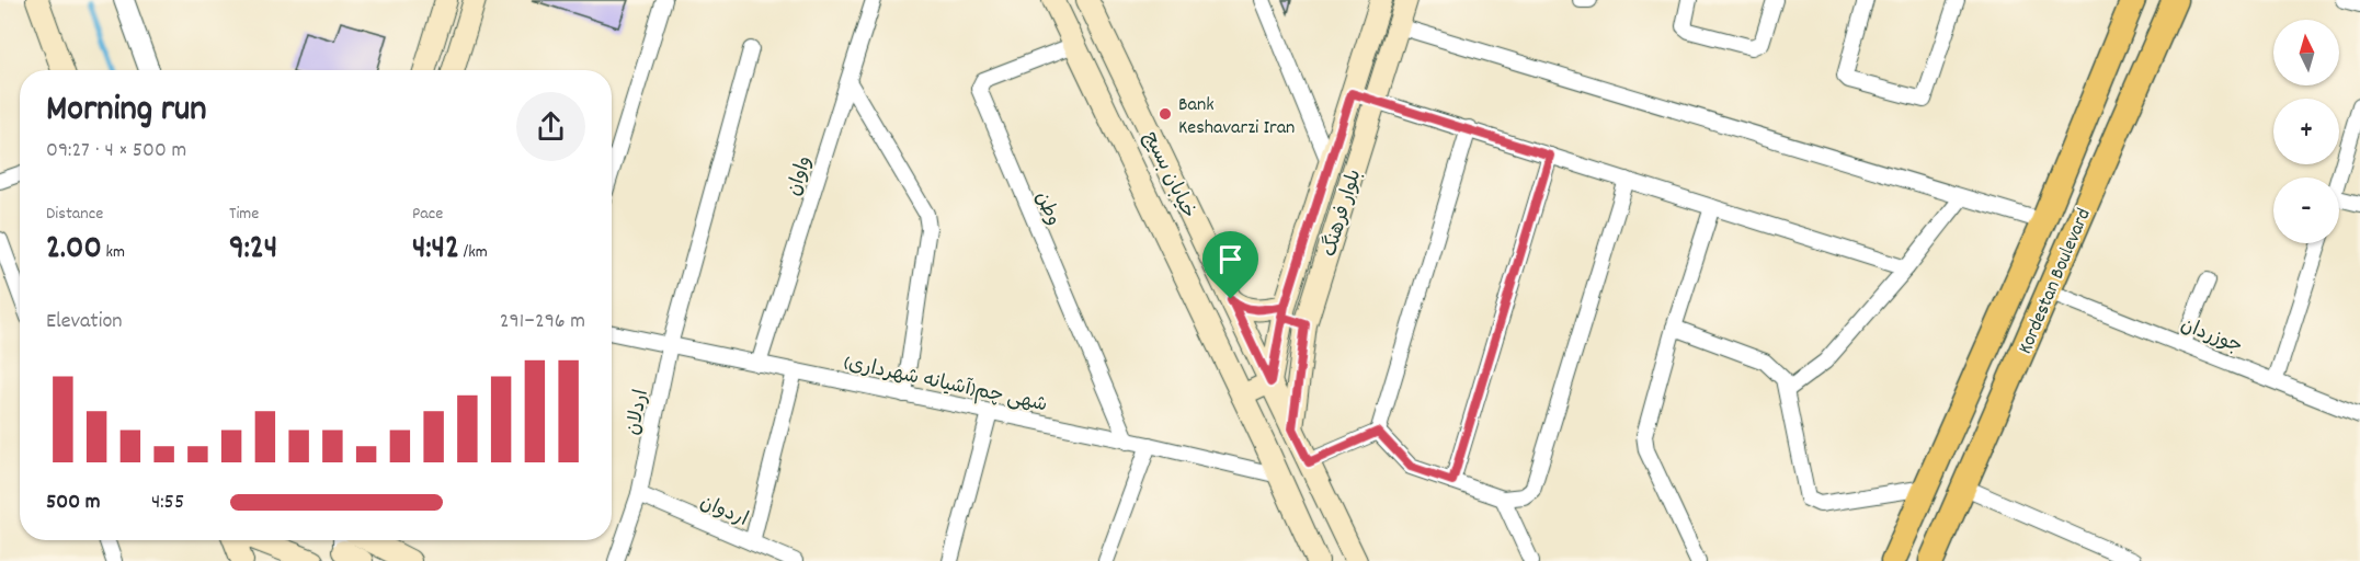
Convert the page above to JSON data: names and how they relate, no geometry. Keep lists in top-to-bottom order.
{
  "streets": {
    "main road": ["خیابان بسیج", "بلوار فرهنگ", "Kordestan Boulevard"],
    "street": [
      "واوان",
      "وطن",
      "جوزردان",
      "شهی چم(آشیانه شهرداری)",
      "اردلان",
      "اردوان"
    ]
  },
  "crossings": [
    ["خیابان بسیج", "وطن"],
    ["خیابان بسیج", "بلوار فرهنگ"],
    ["خیابان بسیج", "شهی چم(آشیانه شهرداری)"],
    ["واوان", "شهی چم(آشیانه شهرداری)"],
    ["وطن", "شهی چم(آشیانه شهرداری)"],
    ["Kordestan Boulevard", "جوزردان"],
    ["شهی چم(آشیانه شهرداری)", "اردلان"],
    ["اردلان", "اردوان"]
  ],
  "places": ["Bank Keshavarzi Iran"],
  "north": "top",
  "page": {
    "map_buttons": ["+", "−"],
    "heading": ["Morning run", "09:27 · 4 × 500 m"],
    "stats": [
      ["Distance", "2.00 km"],
      ["Time", "9:24"],
      ["Pace", "4:42 /km"]
    ],
    "chart": ["Elevation", "291–296 m"],
    "list": [
      {
        "name": "500 m",
        "note": "4:55"
      }
    ]
  }
}
